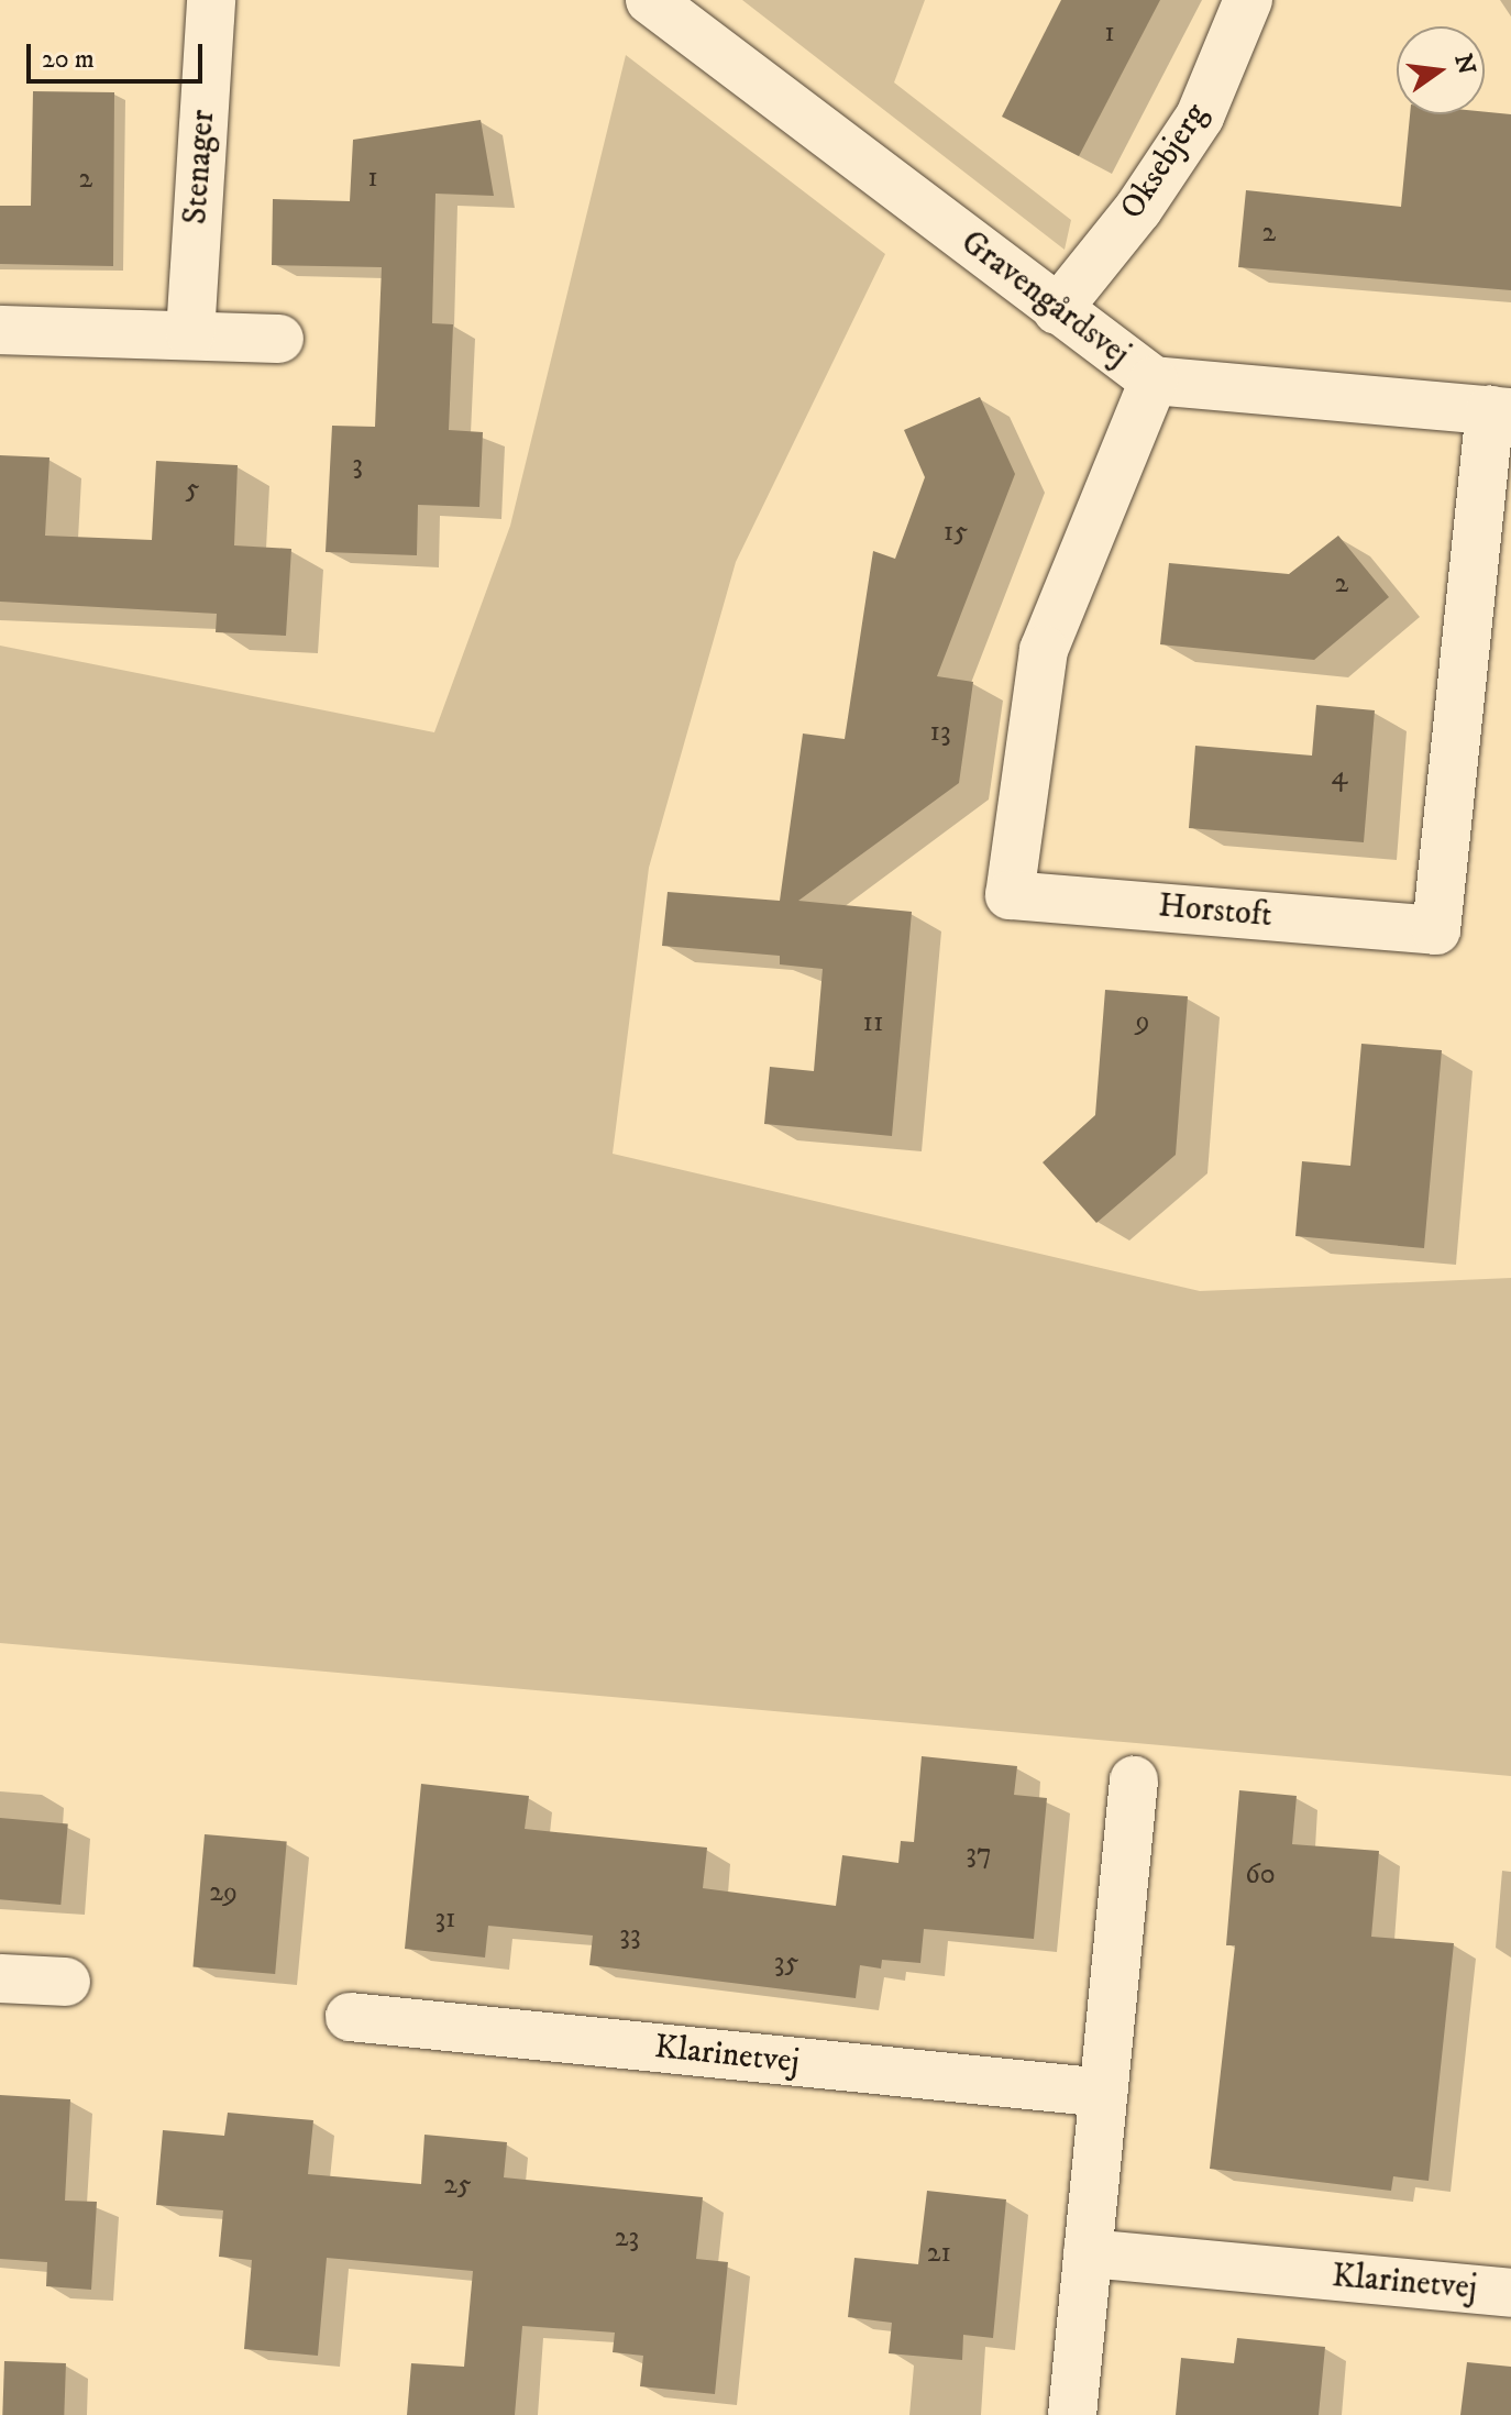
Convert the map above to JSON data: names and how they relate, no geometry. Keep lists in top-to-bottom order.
{
  "streets": {
    "street": [
      "Oksebjerg",
      "Stenager",
      "Gravengårdsvej",
      "Horstoft",
      "Klarinetvej"
    ]
  },
  "crossings": [
    ["Oksebjerg", "Gravengårdsvej"],
    ["Gravengårdsvej", "Horstoft"]
  ],
  "house_numbers": [
    "1",
    "1",
    "2",
    "2",
    "3",
    "5",
    "15",
    "2",
    "13",
    "4",
    "9",
    "11",
    "37",
    "60",
    "29",
    "31",
    "33",
    "35",
    "25",
    "23",
    "21"
  ],
  "scale_bar": "20 m",
  "north": "right"
}
